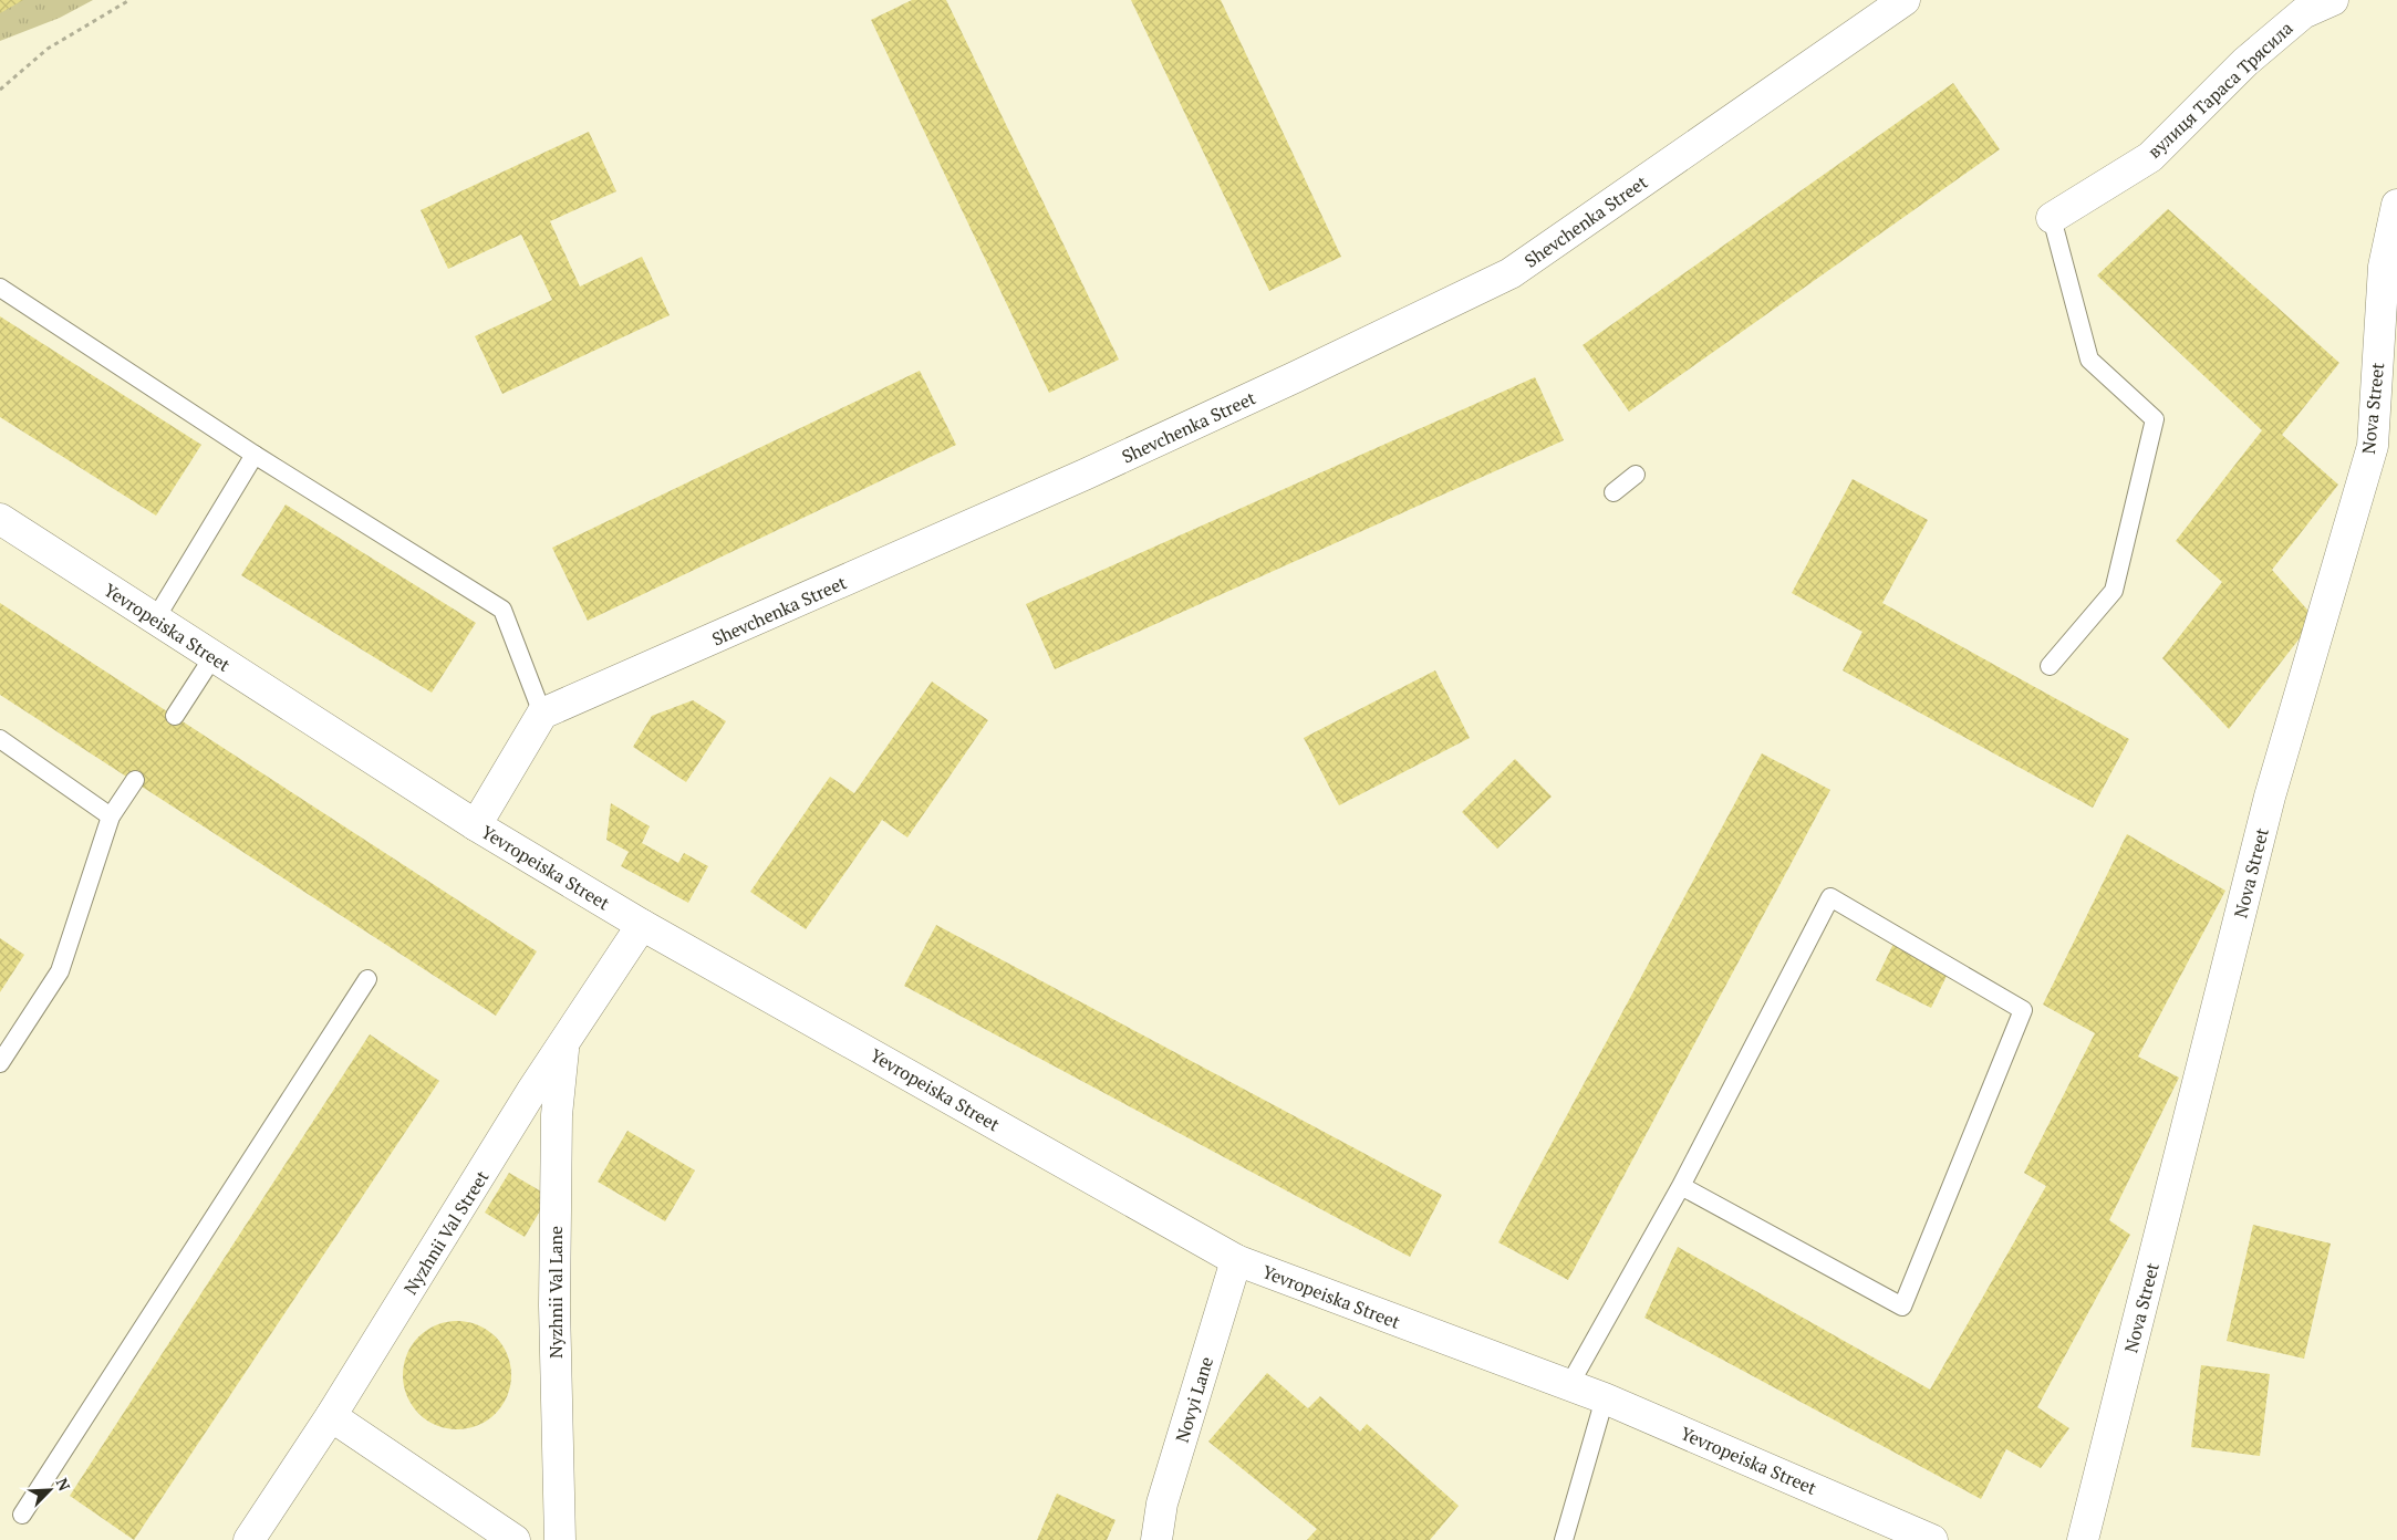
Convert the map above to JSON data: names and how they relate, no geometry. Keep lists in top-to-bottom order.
{
  "streets": {
    "street": [
      "вулиця Тараса Трясила",
      "Shevchenka Street",
      "Nova Street",
      "Yevropeiska Street",
      "Nyzhnii Val Street",
      "Nyzhnii Val Lane",
      "Novyi Lane"
    ]
  },
  "crossings": [
    ["Yevropeiska Street", "Nyzhnii Val Street"],
    ["Yevropeiska Street", "Novyi Lane"],
    ["Nyzhnii Val Street", "Nyzhnii Val Lane"]
  ],
  "north": "top right"
}
